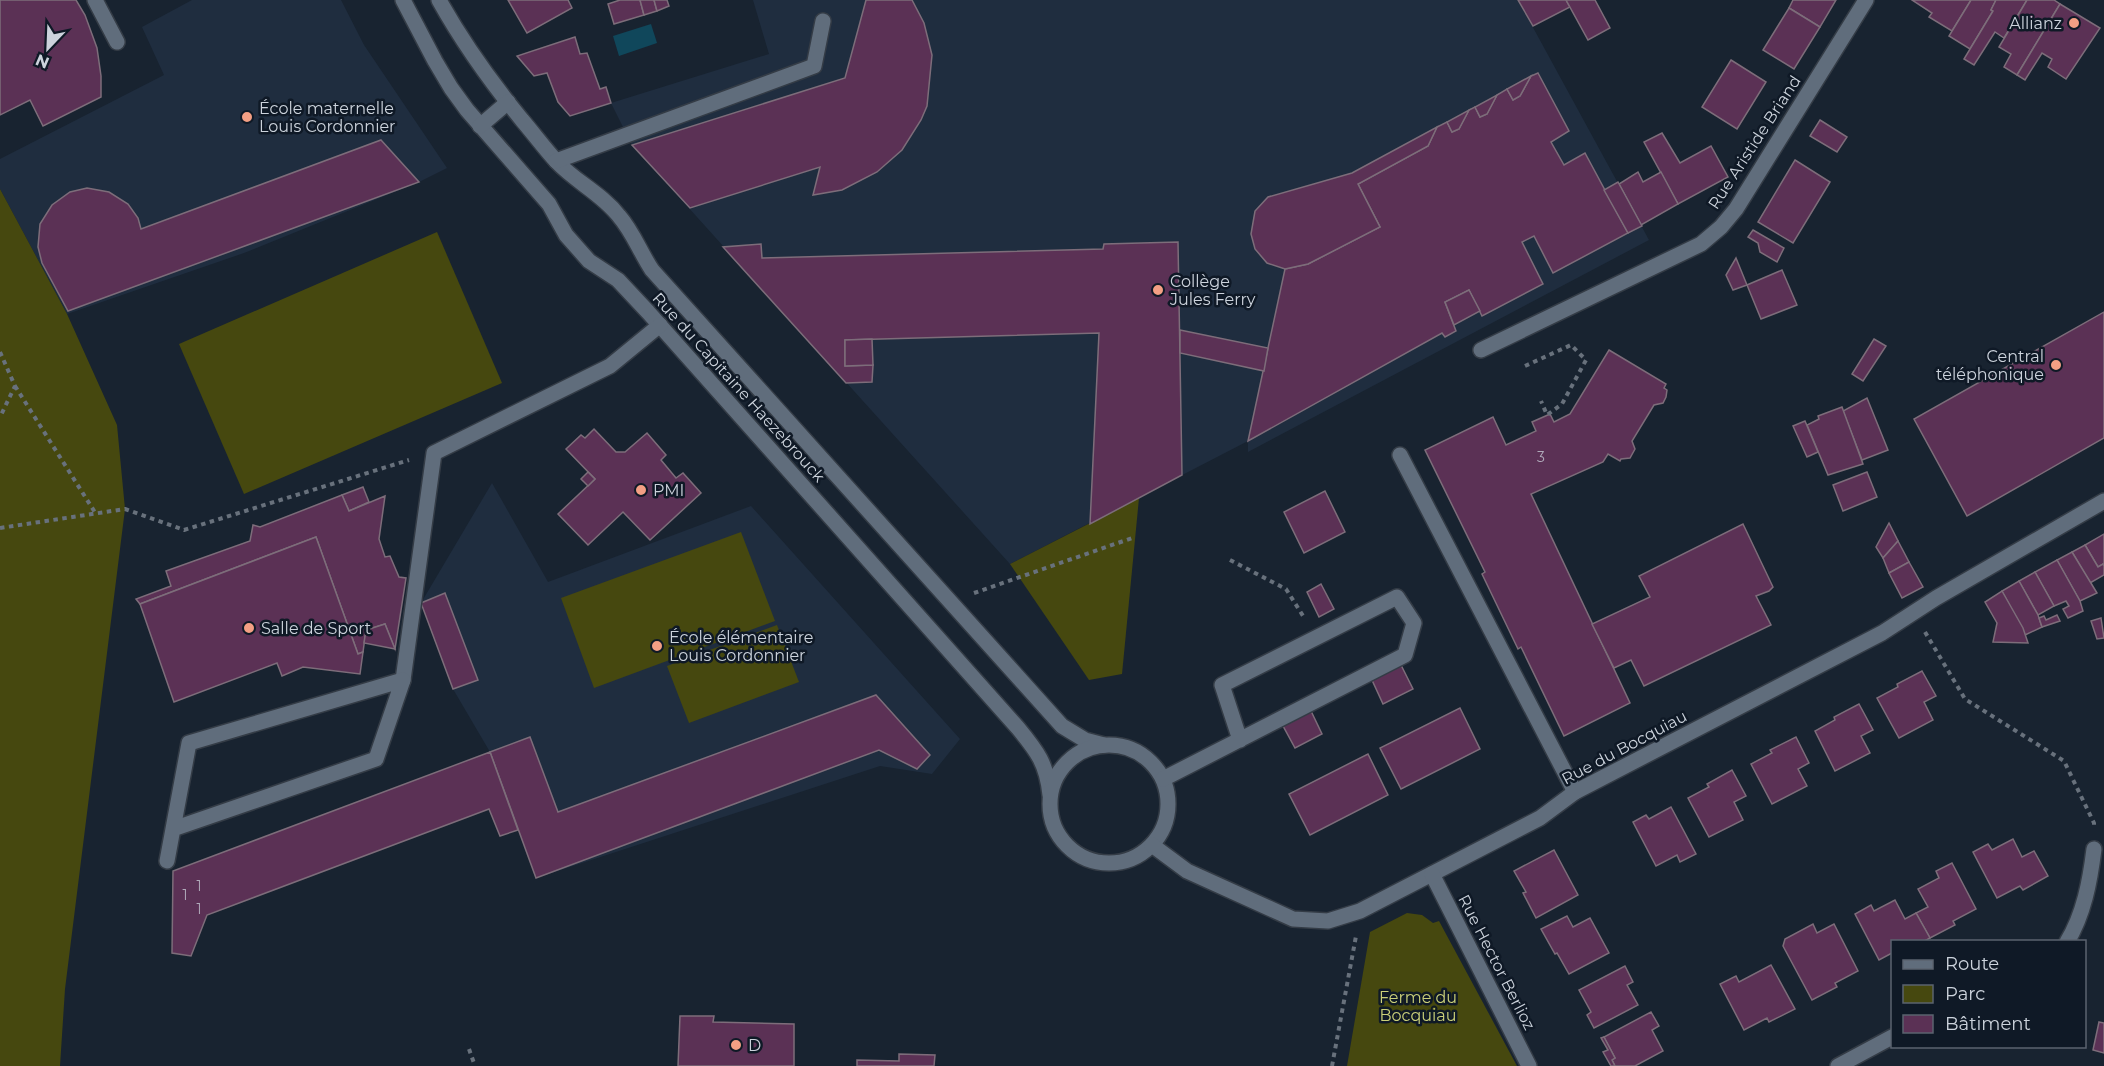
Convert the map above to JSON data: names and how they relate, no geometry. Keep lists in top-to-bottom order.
{
  "streets": {
    "street": [
      "Rue Aristide Briand",
      "Rue du Capitaine Haezebrouck",
      "Rue du Bocquiau",
      "Rue Hector Berlioz"
    ]
  },
  "crossings": [
    ["Rue du Capitaine Haezebrouck", "Rue du Bocquiau"],
    ["Rue du Bocquiau", "Rue Hector Berlioz"]
  ],
  "parks": ["Ferme du Bocquiau"],
  "places": [
    "Allianz",
    "École maternelle Louis Cordonnier",
    "Collège Jules Ferry",
    "Central téléphonique",
    "PMI",
    "Salle de Sport",
    "École élémentaire Louis Cordonnier",
    "D"
  ],
  "house_numbers": [
    "3",
    "1",
    "1",
    "1"
  ],
  "legend": ["Route", "Parc", "Bâtiment"],
  "north": "bottom left"
}
